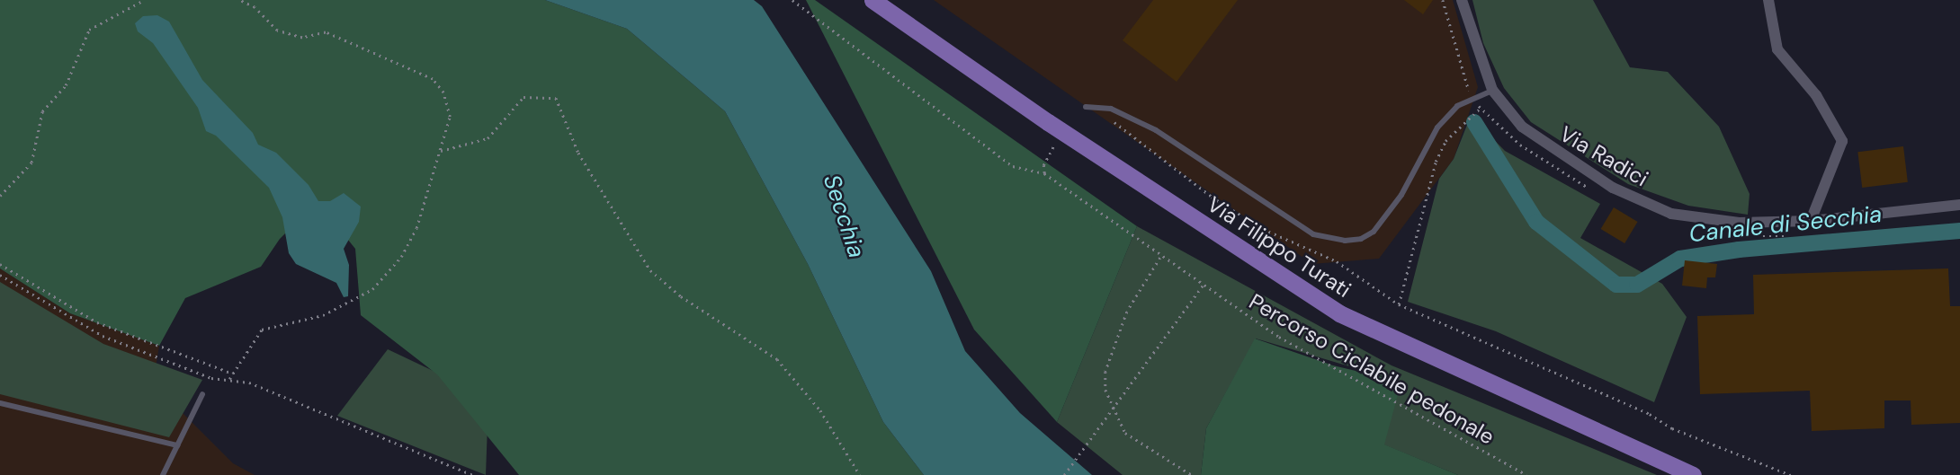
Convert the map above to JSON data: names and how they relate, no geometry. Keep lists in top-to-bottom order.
{
  "streets": {
    "main road": ["Via Filippo Turati"],
    "street": ["Via Radici"],
    "path": ["Percorso Ciclabile pedonale"]
  },
  "water": ["Secchia", "Canale di Secchia"]
}
